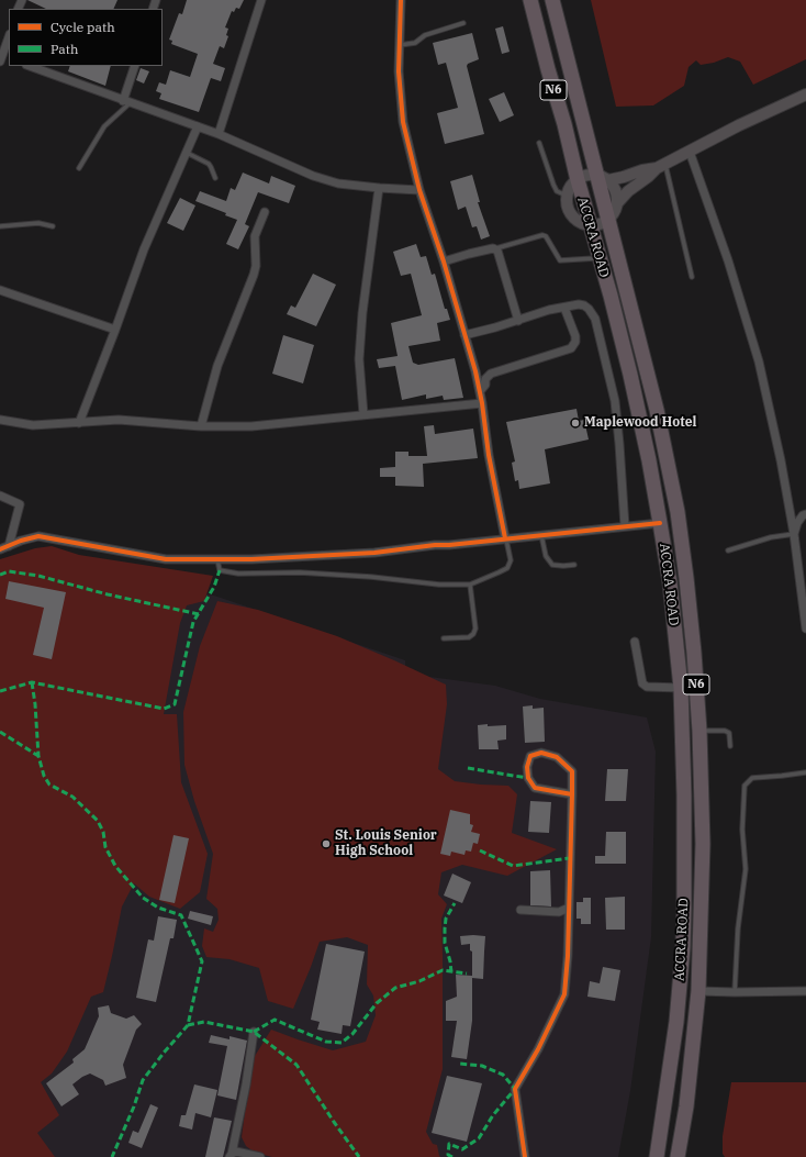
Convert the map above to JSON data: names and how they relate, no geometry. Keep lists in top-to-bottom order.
{
  "streets": {
    "highway": ["N6", "ACCRA ROAD"]
  },
  "places": ["Maplewood Hotel", "St. Louis Senior High School"],
  "legend": ["Cycle path", "Path"]
}
